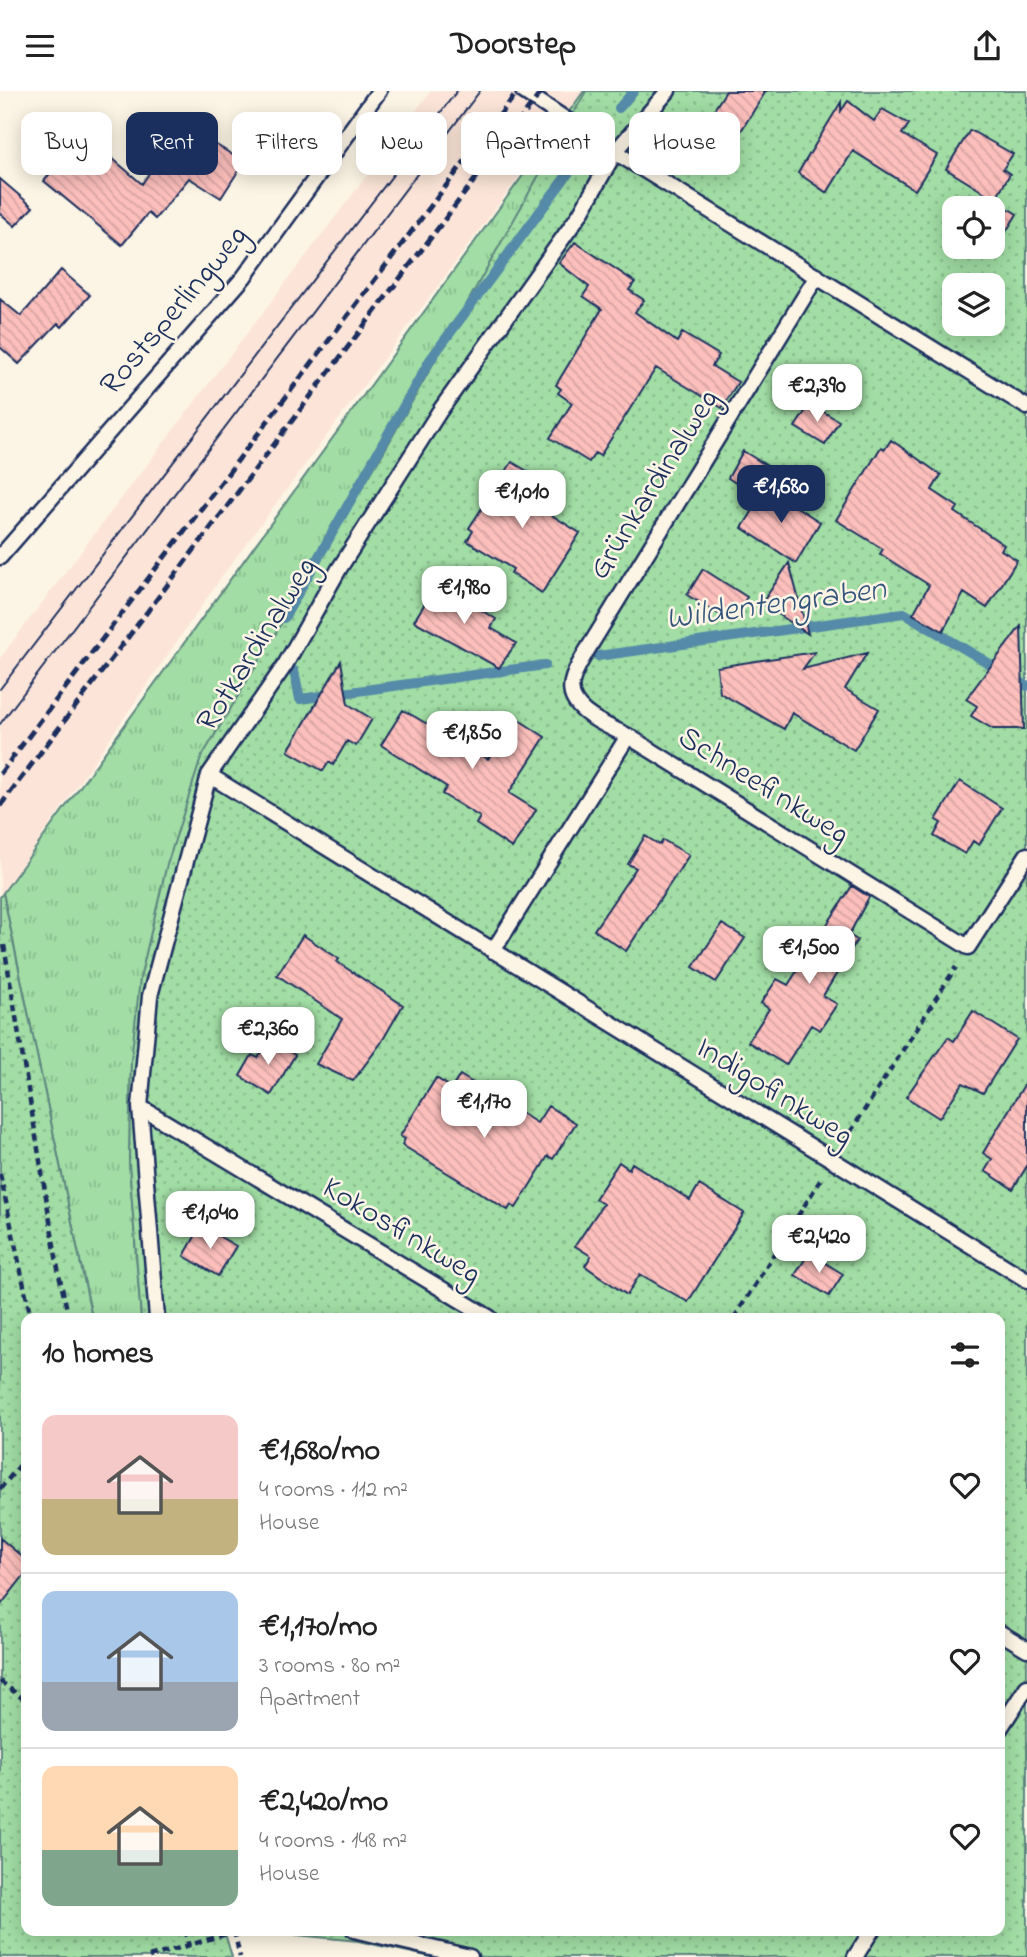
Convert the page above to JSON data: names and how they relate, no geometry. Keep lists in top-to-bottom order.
{
  "streets": {
    "lane": [
      "Rostsperlingweg",
      "Grünkardinalweg",
      "Rotkardinalweg",
      "Schneefinkweg",
      "Indigofinkweg",
      "Kokosfinkweg"
    ]
  },
  "crossings": [
    ["Grünkardinalweg", "Schneefinkweg"],
    ["Rotkardinalweg", "Indigofinkweg"],
    ["Rotkardinalweg", "Kokosfinkweg"]
  ],
  "water": ["Wildentengraben"],
  "page": {
    "header": "Doorstep",
    "chip": [
      "Buy",
      "Rent",
      "Filters",
      "New",
      "Apartment",
      "House"
    ],
    "price": [
      "€2,390",
      "€1,680",
      "€1,010",
      "€1,980",
      "€1,850",
      "€1,500",
      "€2,360",
      "€1,170",
      "€1,040",
      "€2,420"
    ],
    "heading": "10 homes",
    "list": [
      {
        "name": "€1,680/mo",
        "note": "4 rooms · 112 m² · House"
      },
      {
        "name": "€1,170/mo",
        "note": "3 rooms · 80 m² · Apartment"
      },
      {
        "name": "€2,420/mo",
        "note": "4 rooms · 148 m² · House"
      }
    ]
  }
}
